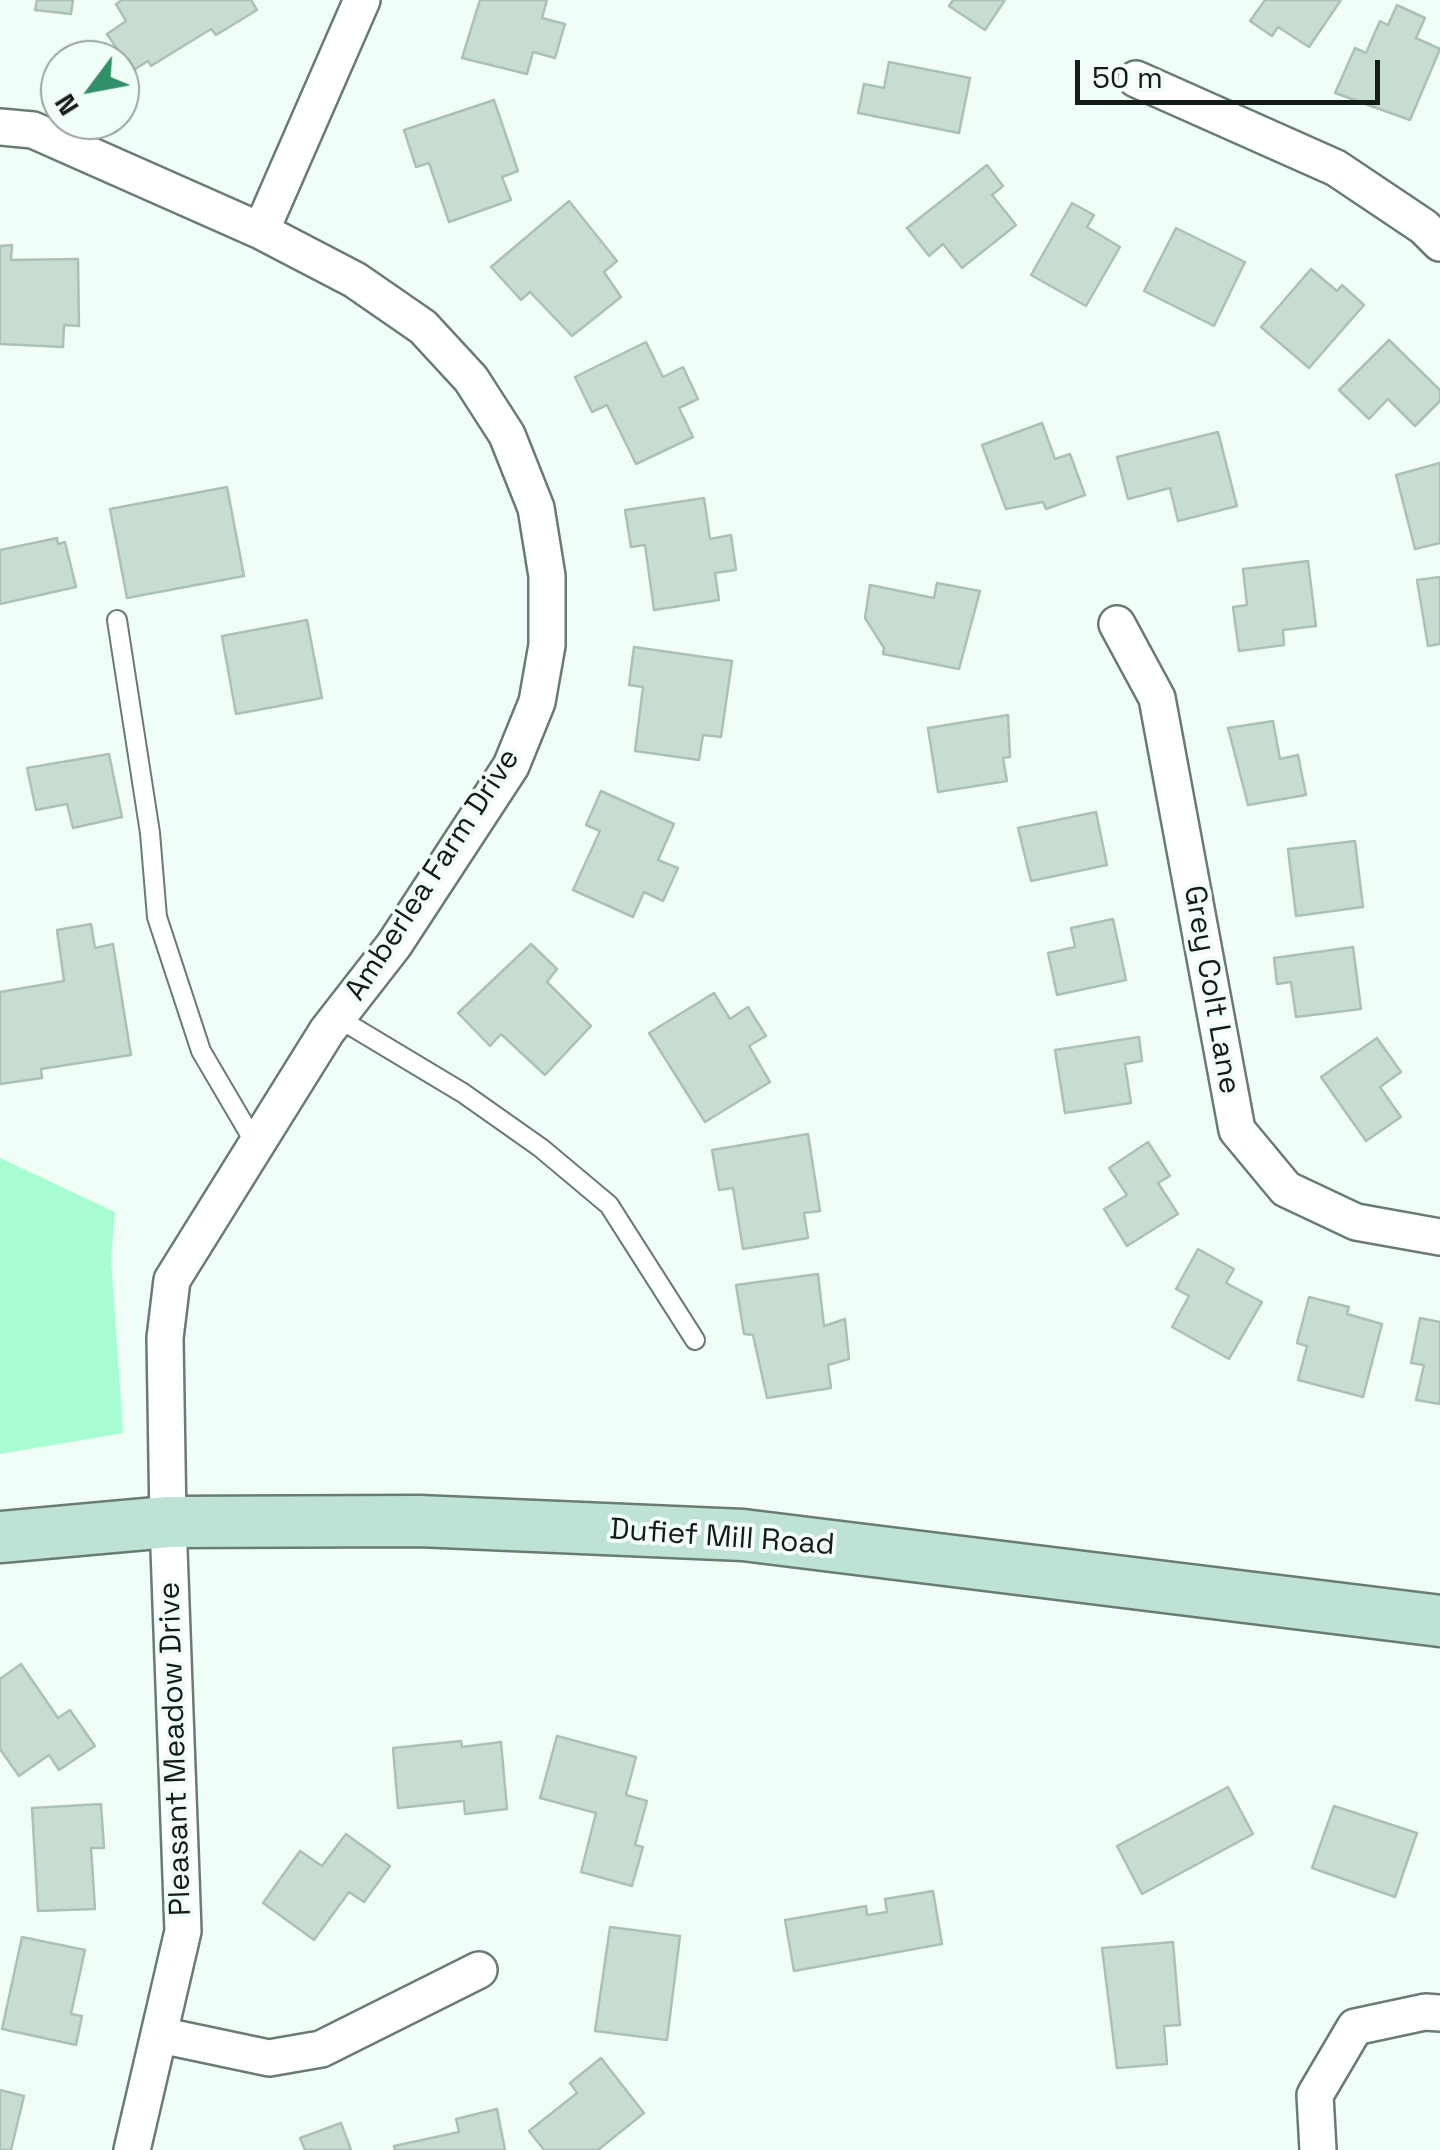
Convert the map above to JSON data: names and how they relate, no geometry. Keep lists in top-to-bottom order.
{
  "streets": {
    "main road": ["Dufief Mill Road"],
    "street": ["Amberlea Farm Drive", "Grey Colt Lane", "Pleasant Meadow Drive"]
  },
  "crossings": [
    ["Amberlea Farm Drive", "Dufief Mill Road"],
    ["Amberlea Farm Drive", "Pleasant Meadow Drive"],
    ["Dufief Mill Road", "Pleasant Meadow Drive"]
  ],
  "scale_bar": "50 m",
  "north": "bottom left"
}
